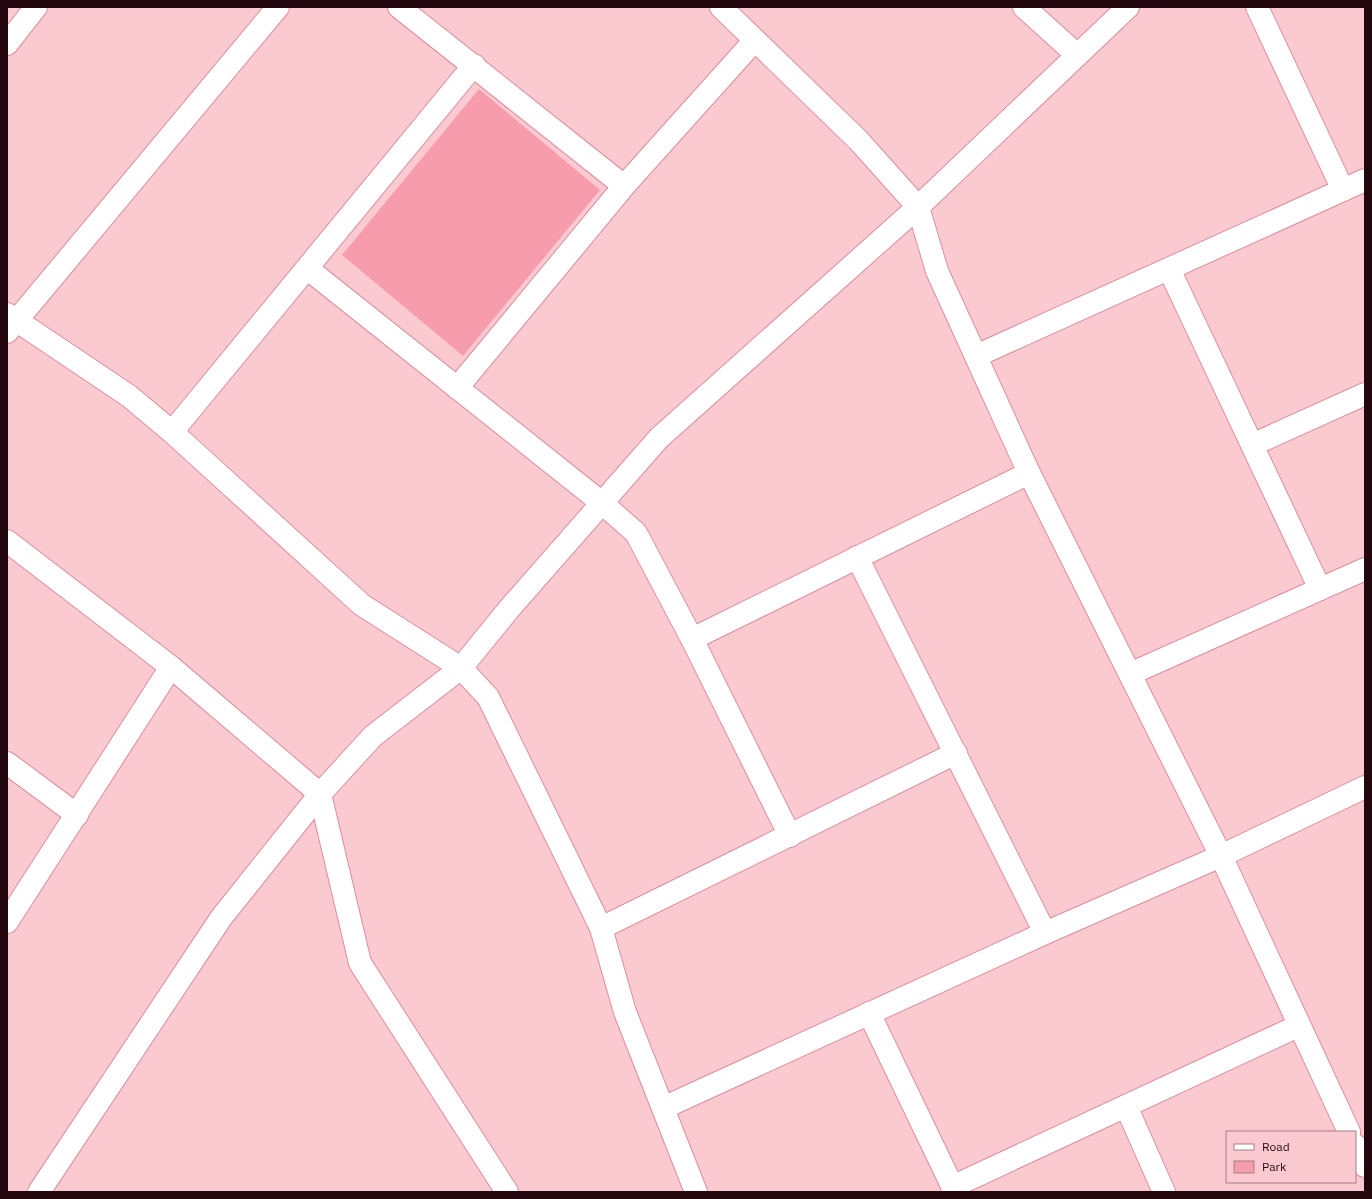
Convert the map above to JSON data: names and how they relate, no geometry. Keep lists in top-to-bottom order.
{
  "legend": ["Road", "Park"]
}
